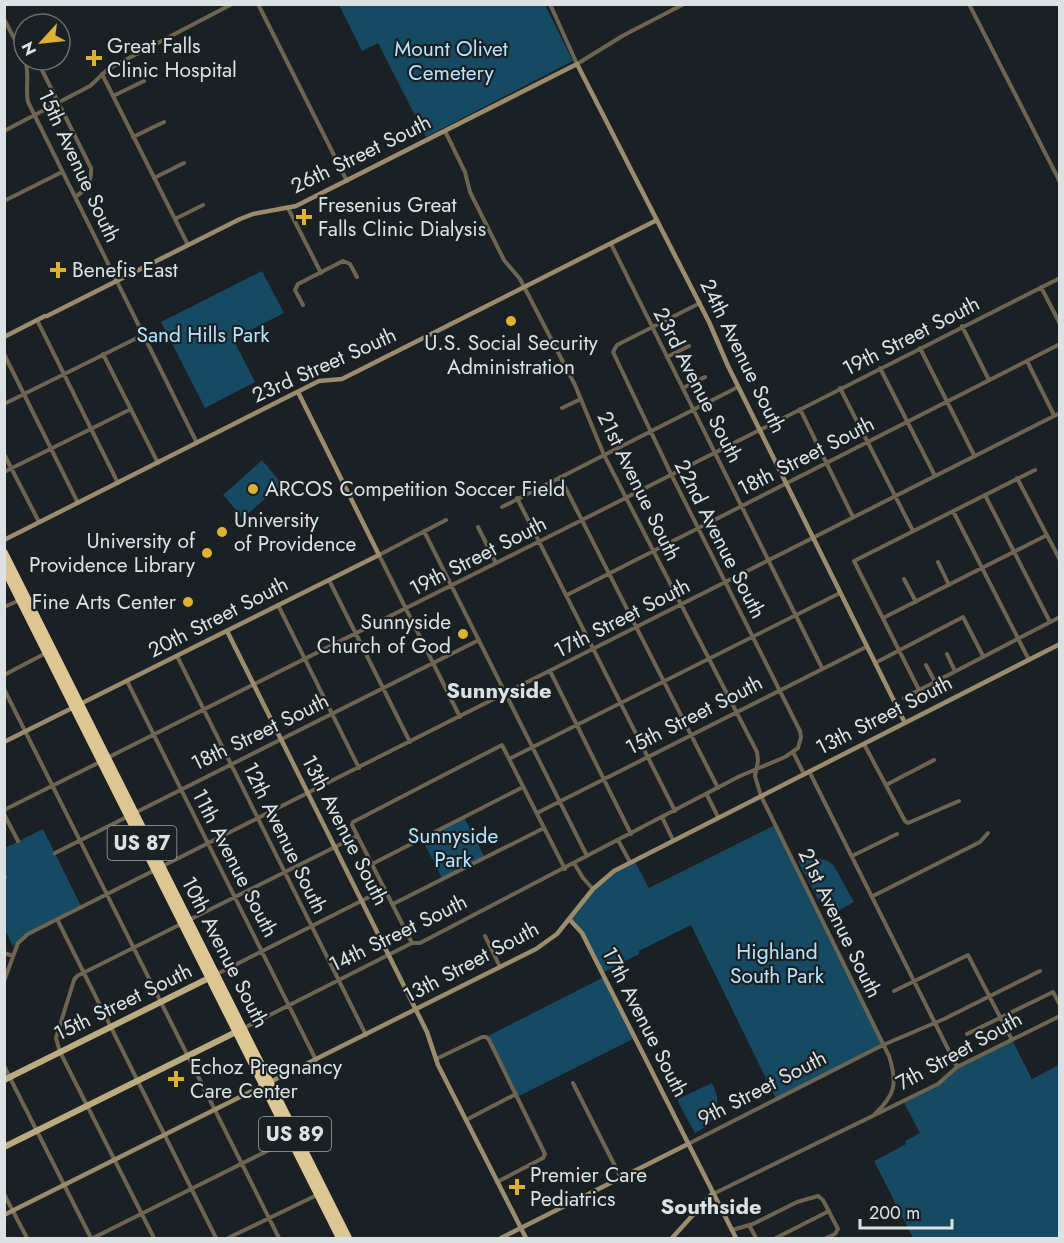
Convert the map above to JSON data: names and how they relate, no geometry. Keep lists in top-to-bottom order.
{
  "streets": {
    "highway": ["US 87", "10th Avenue South", "US 89"],
    "main road": ["15th Street South", "14th Street South"],
    "street": [
      "26th Street South",
      "15th Avenue South",
      "19th Street South",
      "24th Avenue South",
      "23rd Street South",
      "23rd Avenue South",
      "18th Street South",
      "21st Avenue South",
      "22nd Avenue South",
      "20th Street South",
      "17th Street South",
      "13th Street South",
      "13th Avenue South",
      "12th Avenue South",
      "11th Avenue South",
      "17th Avenue South",
      "7th Street South",
      "9th Street South"
    ]
  },
  "crossings": [
    ["26th Street South", "15th Avenue South"],
    ["26th Street South", "24th Avenue South"],
    ["26th Street South", "21st Avenue South"],
    ["15th Avenue South", "23rd Street South"],
    ["19th Street South", "24th Avenue South"],
    ["19th Street South", "23rd Avenue South"],
    ["19th Street South", "21st Avenue South"],
    ["19th Street South", "22nd Avenue South"],
    ["19th Street South", "13th Avenue South"],
    ["19th Street South", "12th Avenue South"],
    ["19th Street South", "11th Avenue South"],
    ["19th Street South", "10th Avenue South"],
    ["24th Avenue South", "23rd Street South"],
    ["24th Avenue South", "18th Street South"],
    ["24th Avenue South", "17th Street South"],
    ["24th Avenue South", "15th Street South"],
    ["24th Avenue South", "13th Street South"],
    ["23rd Street South", "23rd Avenue South"],
    ["23rd Street South", "21st Avenue South"],
    ["23rd Avenue South", "18th Street South"],
    ["23rd Avenue South", "22nd Avenue South"],
    ["23rd Avenue South", "17th Street South"],
    ["23rd Avenue South", "15th Street South"],
    ["18th Street South", "21st Avenue South"],
    ["18th Street South", "22nd Avenue South"],
    ["18th Street South", "13th Avenue South"],
    ["18th Street South", "12th Avenue South"],
    ["18th Street South", "11th Avenue South"],
    ["18th Street South", "10th Avenue South"],
    ["21st Avenue South", "17th Street South"],
    ["21st Avenue South", "15th Street South"],
    ["21st Avenue South", "13th Street South"],
    ["21st Avenue South", "14th Street South"],
    ["21st Avenue South", "7th Street South"],
    ["21st Avenue South", "9th Street South"],
    ["22nd Avenue South", "17th Street South"],
    ["22nd Avenue South", "15th Street South"],
    ["22nd Avenue South", "14th Street South"],
    ["20th Street South", "13th Avenue South"],
    ["20th Street South", "12th Avenue South"],
    ["20th Street South", "11th Avenue South"],
    ["20th Street South", "10th Avenue South"],
    ["17th Street South", "13th Avenue South"],
    ["17th Street South", "12th Avenue South"],
    ["17th Street South", "11th Avenue South"],
    ["17th Street South", "10th Avenue South"],
    ["15th Street South", "13th Avenue South"],
    ["15th Street South", "12th Avenue South"],
    ["15th Street South", "11th Avenue South"],
    ["15th Street South", "10th Avenue South"],
    ["13th Street South", "13th Avenue South"],
    ["13th Street South", "12th Avenue South"],
    ["13th Street South", "11th Avenue South"],
    ["13th Street South", "10th Avenue South"],
    ["13th Street South", "17th Avenue South"],
    ["13th Avenue South", "14th Street South"],
    ["13th Avenue South", "9th Street South"],
    ["12th Avenue South", "14th Street South"],
    ["11th Avenue South", "14th Street South"],
    ["14th Street South", "10th Avenue South"],
    ["17th Avenue South", "7th Street South"],
    ["17th Avenue South", "9th Street South"]
  ],
  "districts": ["Sunnyside", "Southside"],
  "parks": [
    "Mount Olivet Cemetery",
    "Sand Hills Park",
    "Sunnyside Park",
    "Highland South Park"
  ],
  "places": {
    "health": [
      "Great Falls Clinic Hospital",
      "Fresenius Great Falls Clinic Dialysis",
      "Benefis East",
      "Echoz Pregnancy Care Center",
      "Premier Care Pediatrics"
    ],
    "other": [
      "U.S. Social Security Administration",
      "ARCOS Competition Soccer Field",
      "University of Providence",
      "University of Providence Library",
      "Fine Arts Center",
      "Sunnyside Church of God"
    ]
  },
  "scale_bar": "200 m",
  "north": "bottom left"
}
